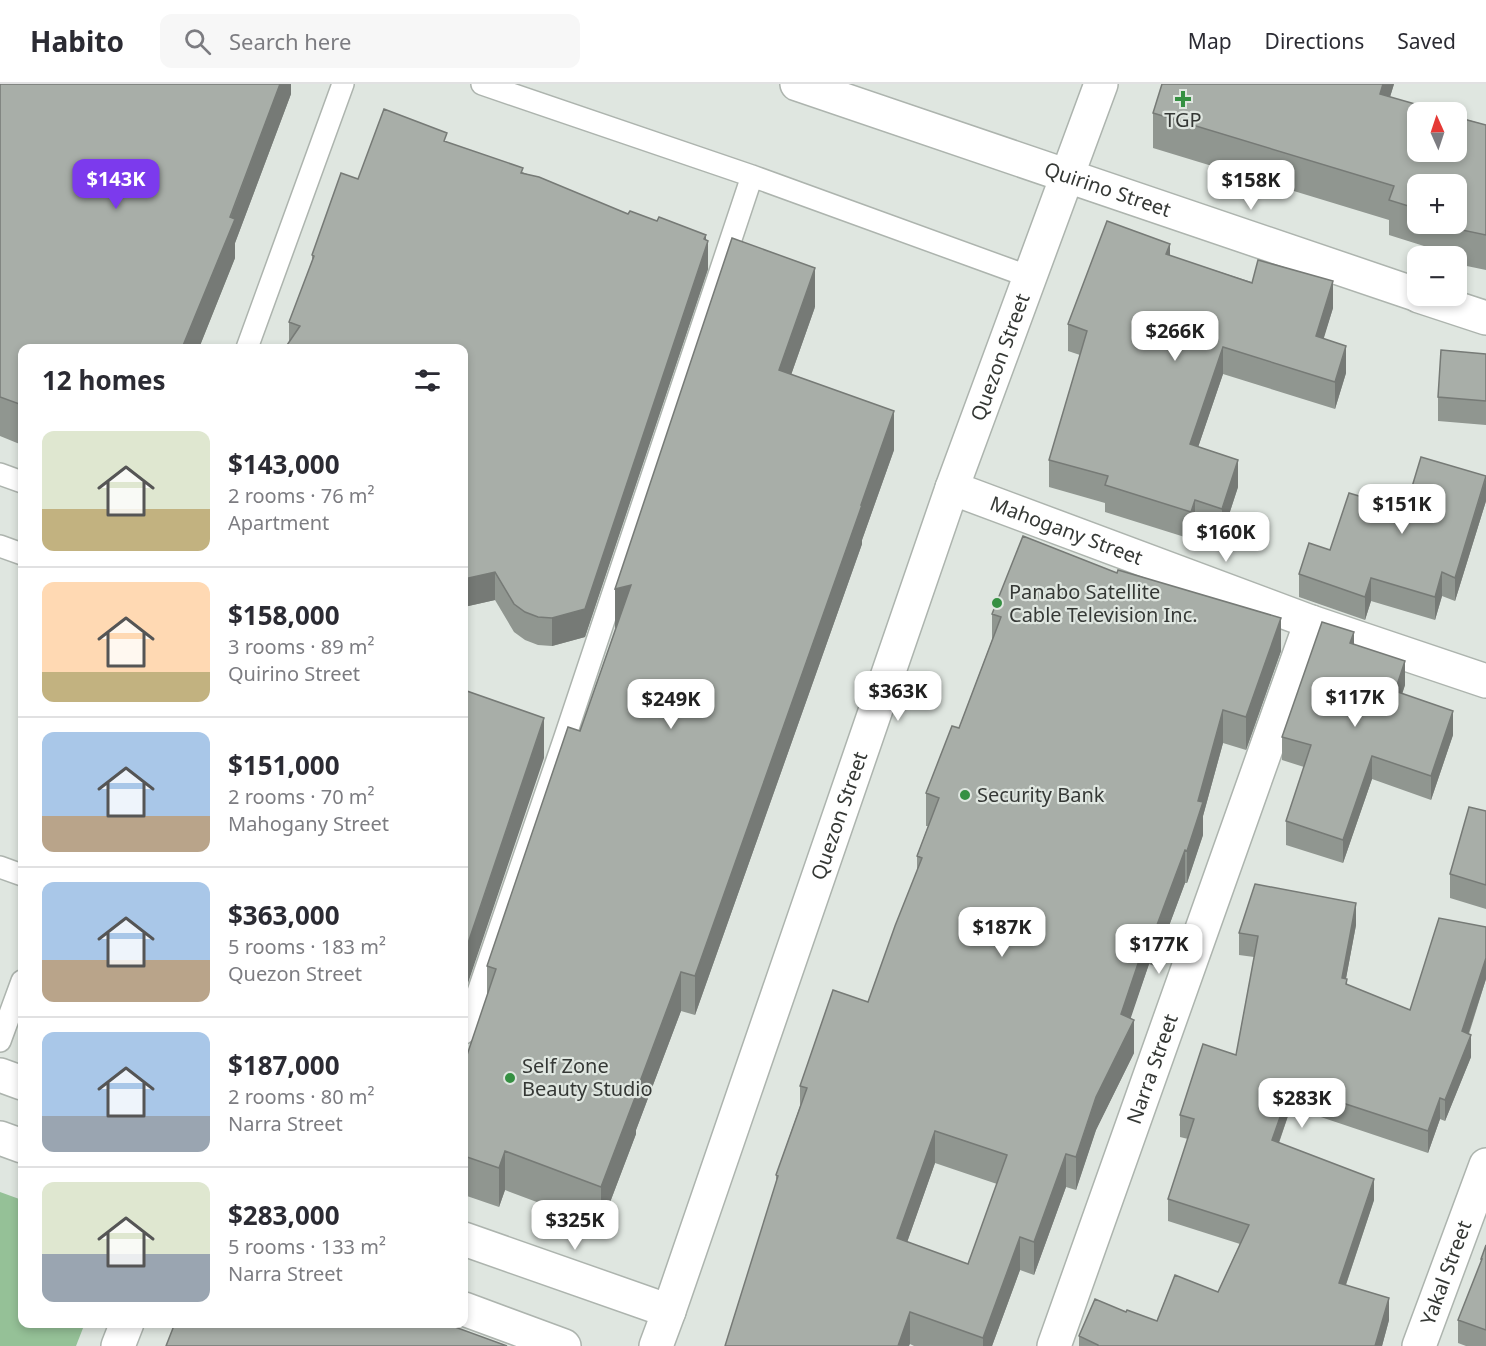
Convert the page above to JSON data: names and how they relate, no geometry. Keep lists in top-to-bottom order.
{
  "streets": {
    "street": [
      "Quirino Street",
      "Quezon Street",
      "Mahogany Street",
      "Narra Street",
      "Yakal Street"
    ]
  },
  "crossings": [
    ["Quirino Street", "Quezon Street"],
    ["Quezon Street", "Mahogany Street"],
    ["Mahogany Street", "Narra Street"]
  ],
  "places": {
    "health": ["TGP"],
    "other": ["Panabo Satellite Cable Television Inc.", "Security Bank", "Self Zone Beauty Studio"]
  },
  "north": "top",
  "page": {
    "header": "Habito",
    "search": "Search here",
    "nav": ["Map", "Directions", "Saved"],
    "map_buttons": ["+", "−"],
    "price": [
      "$143K",
      "$158K",
      "$266K",
      "$151K",
      "$160K",
      "$363K",
      "$117K",
      "$249K",
      "$187K",
      "$177K",
      "$283K",
      "$325K"
    ],
    "heading": "12 homes",
    "list": [
      {
        "name": "$143,000",
        "note": "2 rooms · 76 m² · Apartment"
      },
      {
        "name": "$158,000",
        "note": "3 rooms · 89 m² · Quirino Street"
      },
      {
        "name": "$151,000",
        "note": "2 rooms · 70 m² · Mahogany Street"
      },
      {
        "name": "$363,000",
        "note": "5 rooms · 183 m² · Quezon Street"
      },
      {
        "name": "$187,000",
        "note": "2 rooms · 80 m² · Narra Street"
      },
      {
        "name": "$283,000",
        "note": "5 rooms · 133 m² · Narra Street"
      }
    ]
  }
}
